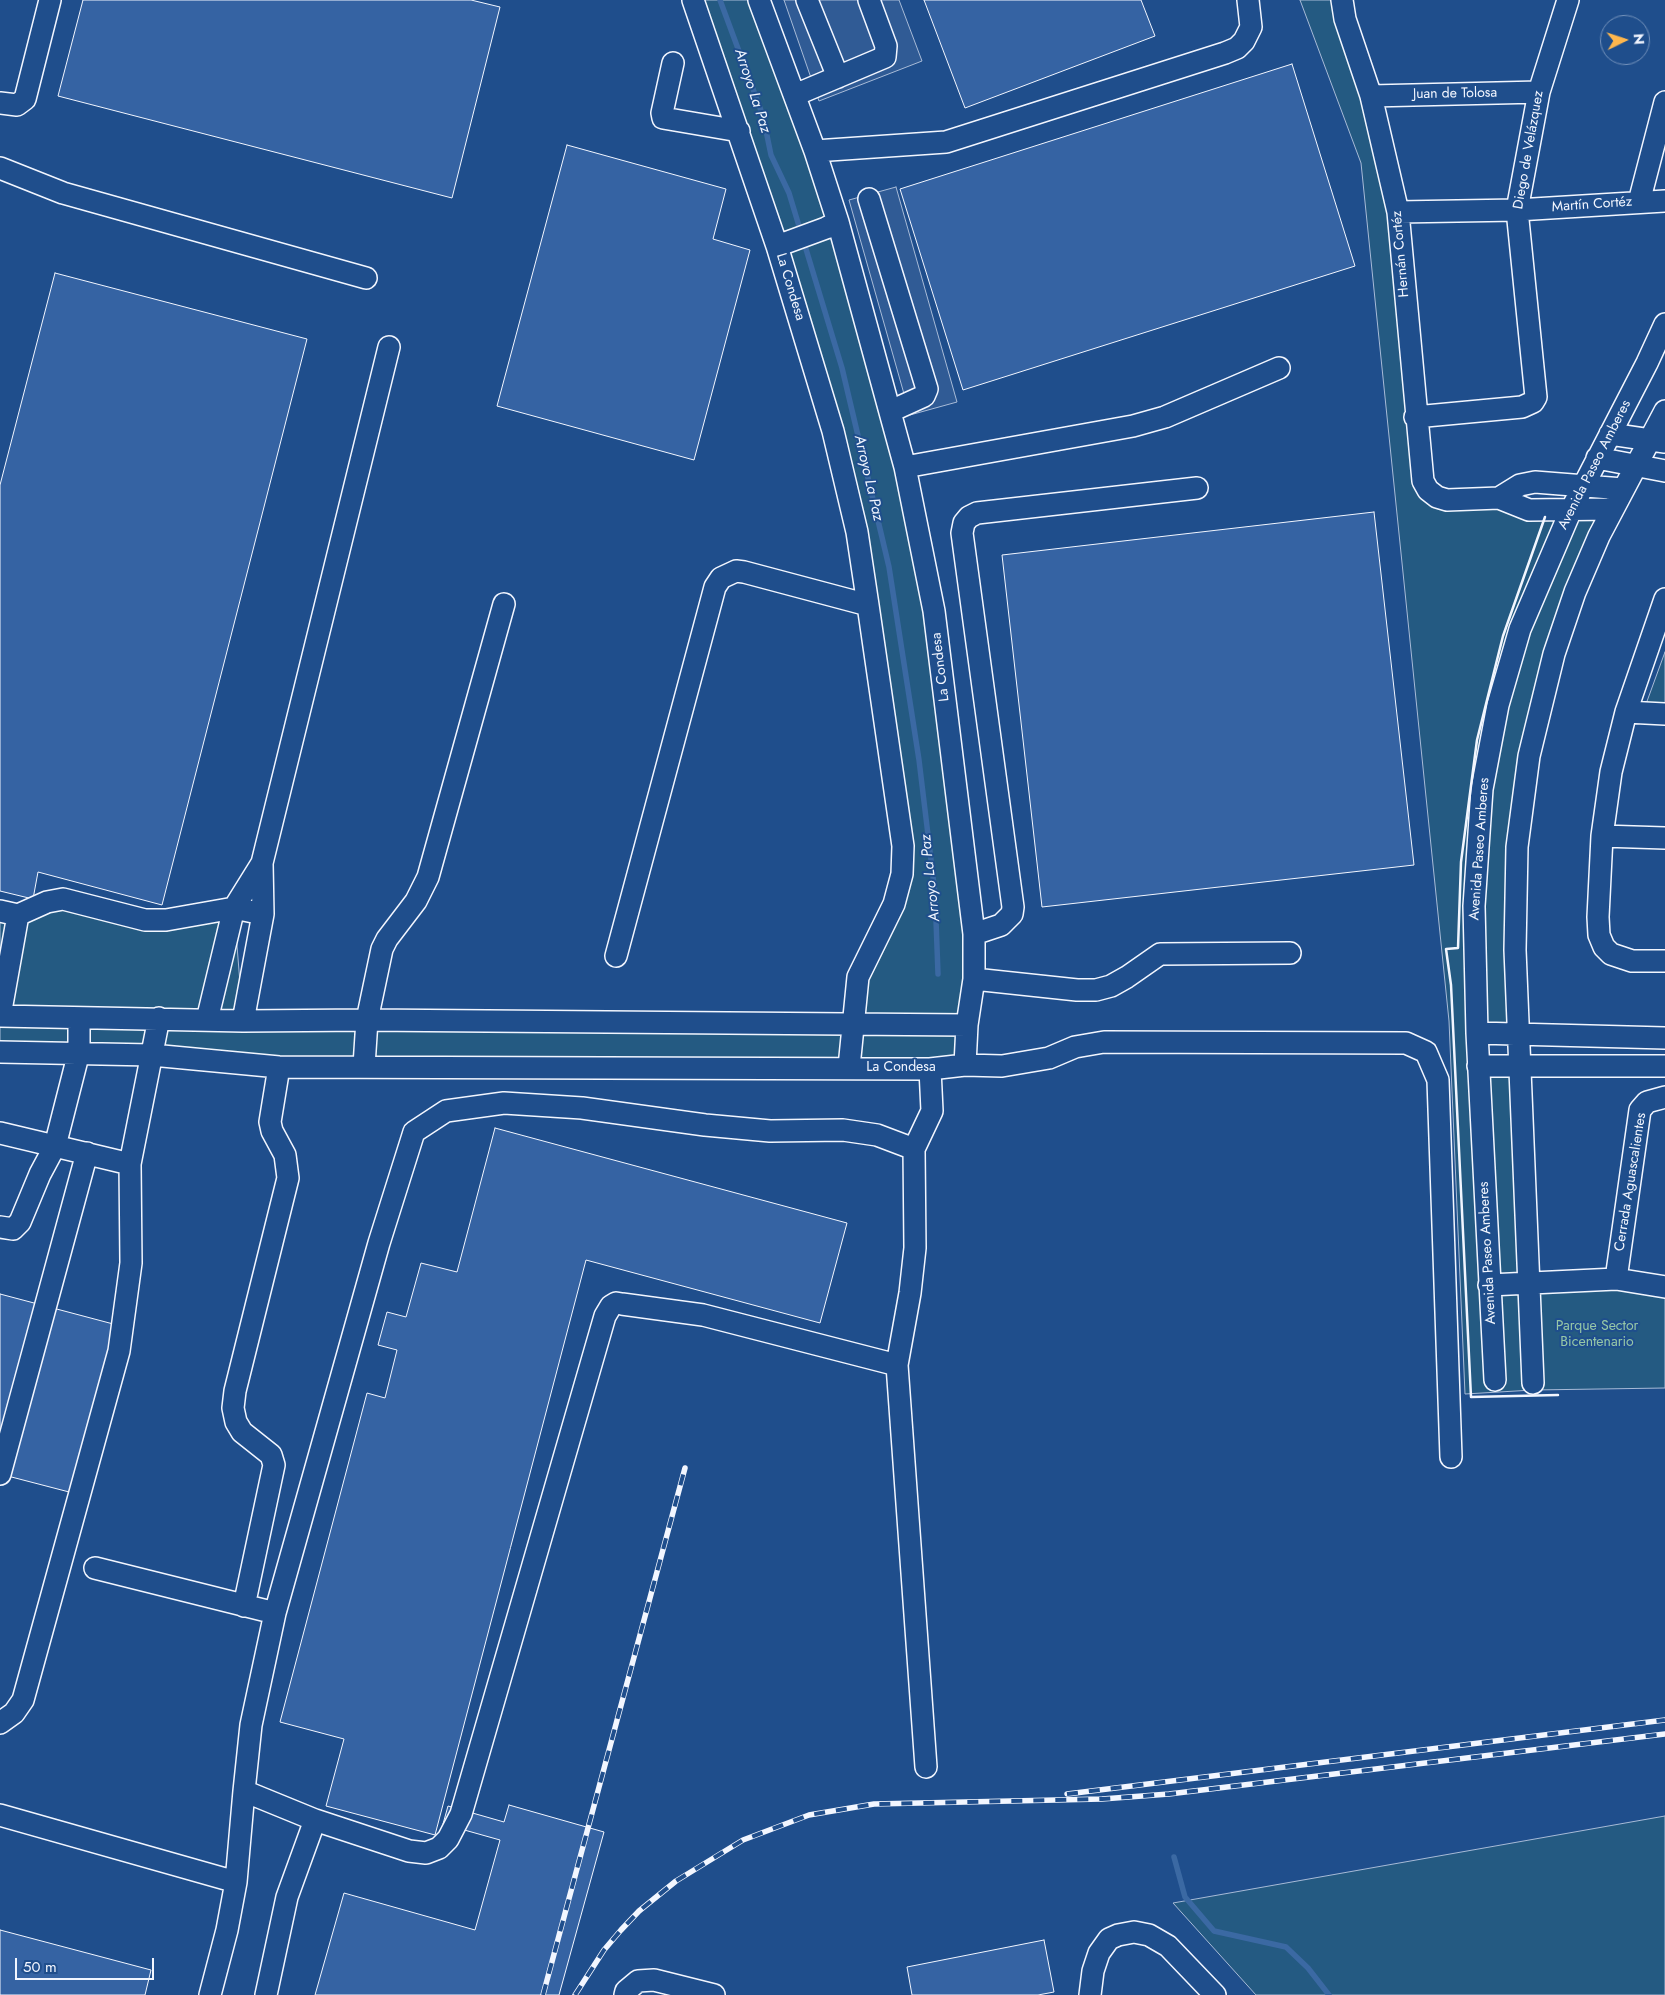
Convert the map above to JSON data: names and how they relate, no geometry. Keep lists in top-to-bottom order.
{
  "streets": {
    "street": [
      "Juan de Tolosa",
      "Diego de Velázquez",
      "Martín Cortéz",
      "Hernán Cortéz",
      "La Condesa",
      "Avenida Paseo Amberes",
      "Cerrada Aguascalientes"
    ]
  },
  "crossings": [
    ["Juan de Tolosa", "Diego de Velázquez"],
    ["Juan de Tolosa", "Hernán Cortéz"],
    ["Diego de Velázquez", "Martín Cortéz"],
    ["Diego de Velázquez", "Hernán Cortéz"],
    ["Martín Cortéz", "Hernán Cortéz"]
  ],
  "water": ["Arroyo La Paz"],
  "parks": ["Parque Sector Bicentenario"],
  "scale_bar": "50 m",
  "north": "right"
}
